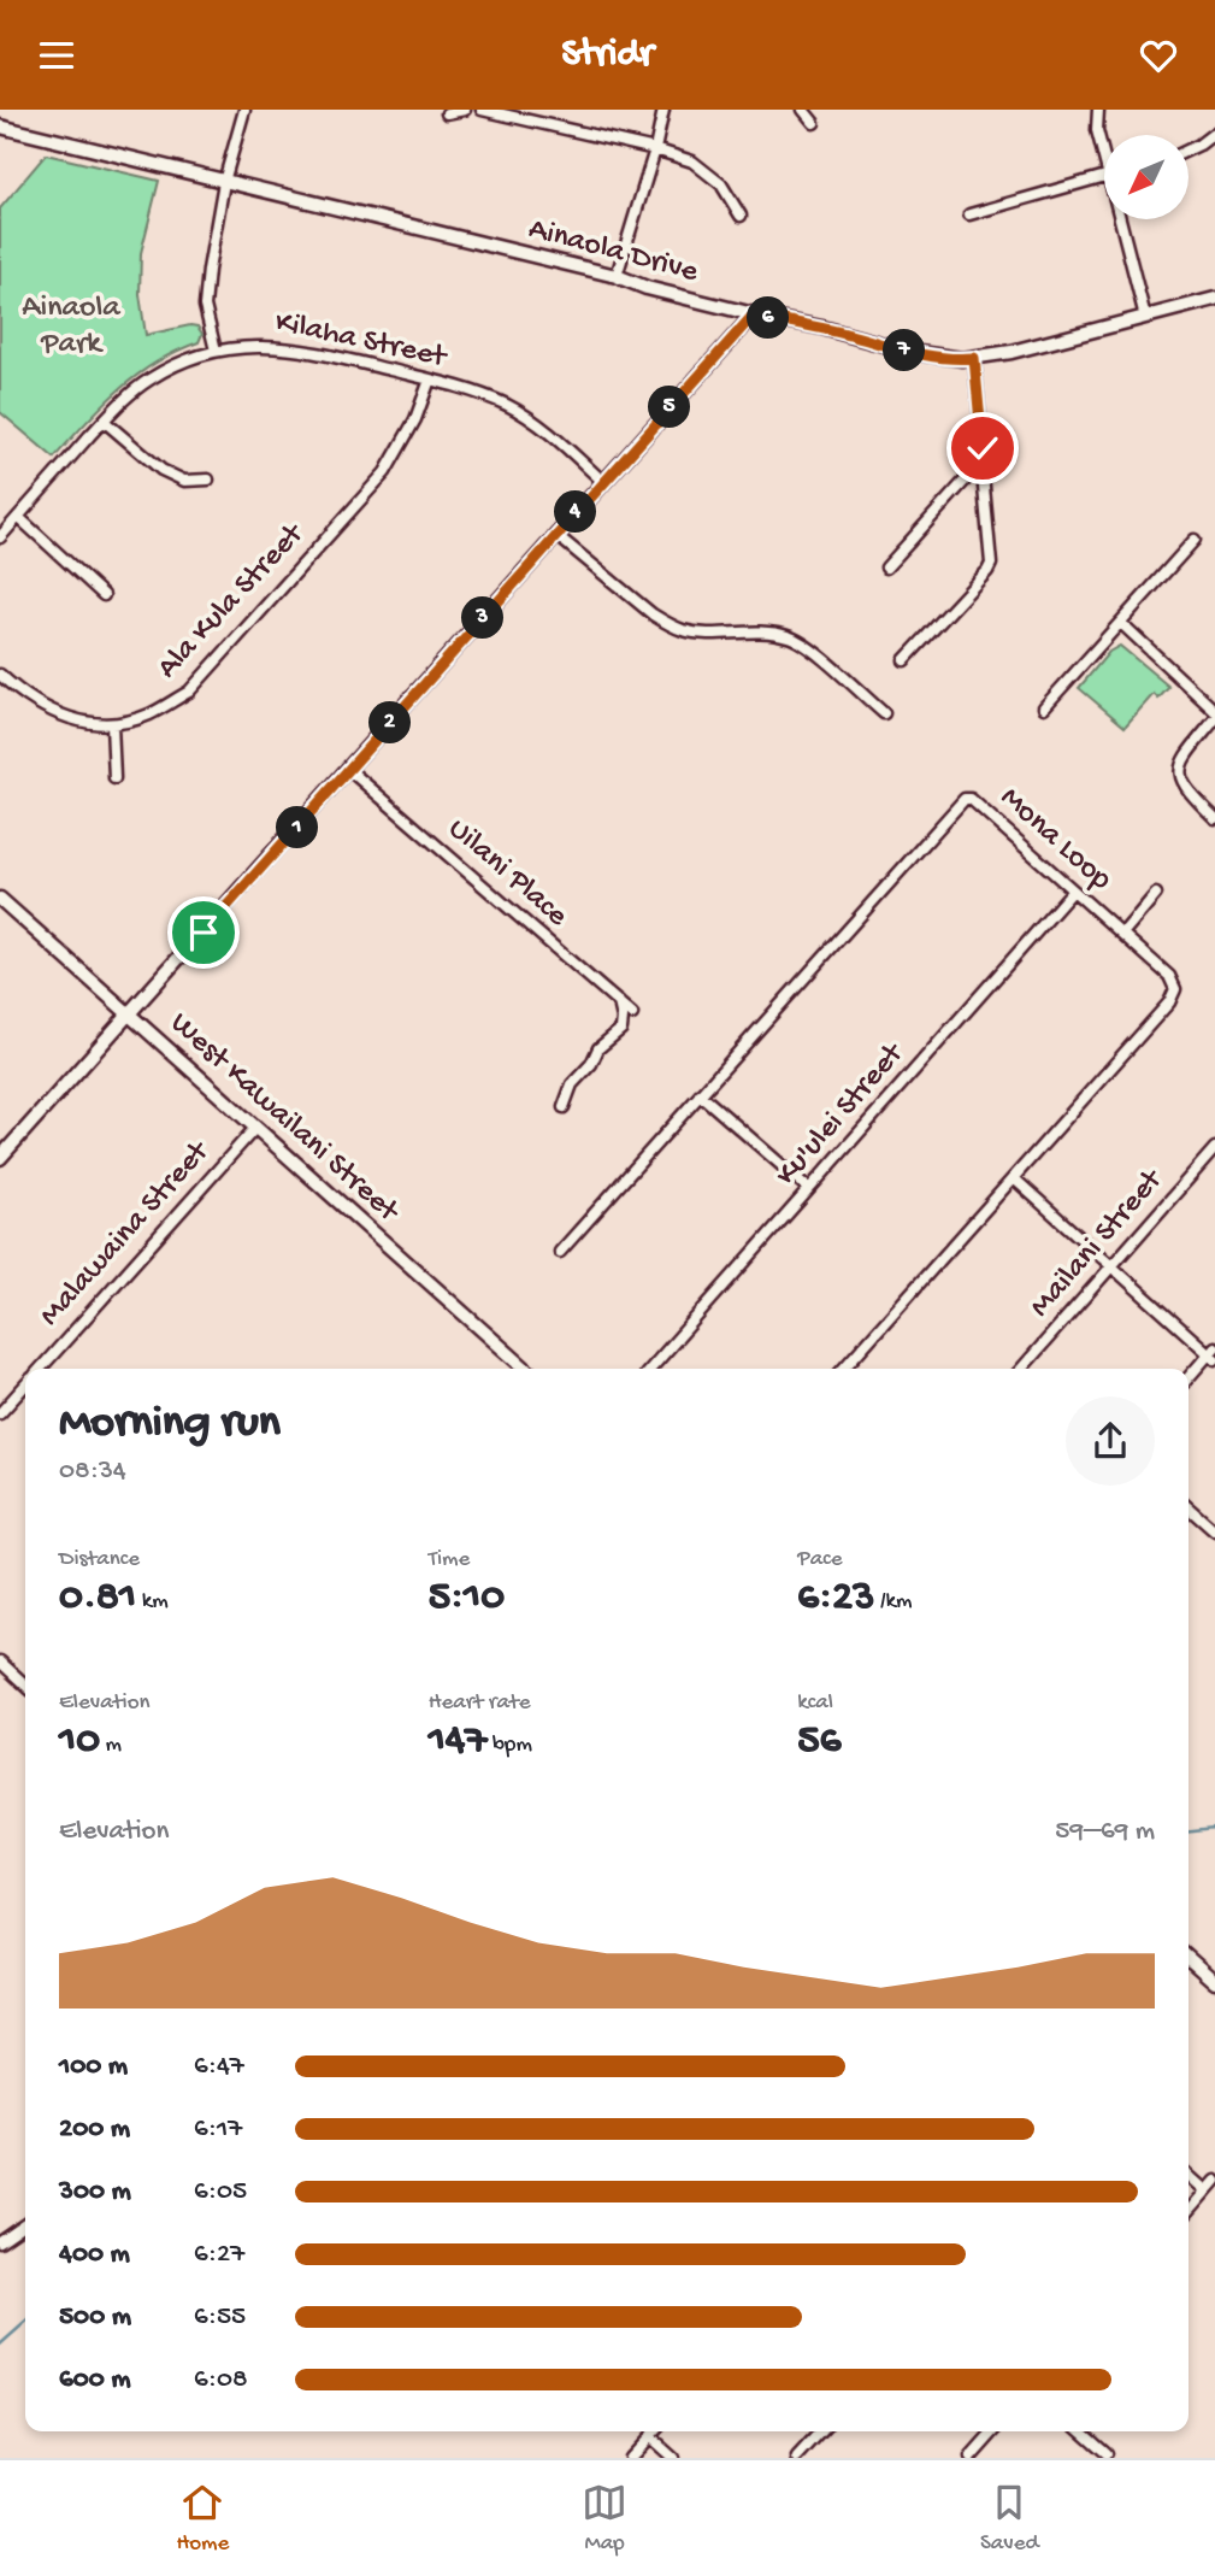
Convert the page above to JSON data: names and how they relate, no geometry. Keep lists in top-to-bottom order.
{
  "streets": {
    "street": [
      "Ainaola Drive",
      "Kilaha Street",
      "Ala Kula Street",
      "Mona Loop",
      "Uilani Place",
      "Ku'ulei Street",
      "West Kawailani Street",
      "Malawaina Street",
      "Mailani Street"
    ]
  },
  "crossings": [
    ["Kilaha Street", "Ala Kula Street"],
    ["Mona Loop", "Ku'ulei Street"],
    ["West Kawailani Street", "Malawaina Street"]
  ],
  "parks": ["Ainaola Park"],
  "north": "bottom left",
  "page": {
    "header": "Stridr",
    "pins": [
      "6",
      "7",
      "5",
      "4",
      "3",
      "2",
      "1"
    ],
    "heading": ["Morning run", "08:34"],
    "stats": [
      ["Distance", "0.81 km"],
      ["Time", "5:10"],
      ["Pace", "6:23 /km"],
      ["Elevation", "10 m"],
      ["Heart rate", "147 bpm"],
      ["kcal", "56"]
    ],
    "chart": ["Elevation", "59–69 m"],
    "list": [
      {
        "name": "100 m",
        "note": "6:47"
      },
      {
        "name": "200 m",
        "note": "6:17"
      },
      {
        "name": "300 m",
        "note": "6:05"
      },
      {
        "name": "400 m",
        "note": "6:27"
      },
      {
        "name": "500 m",
        "note": "6:55"
      },
      {
        "name": "600 m",
        "note": "6:08"
      }
    ],
    "tabs": ["Home", "Map", "Saved"]
  }
}
